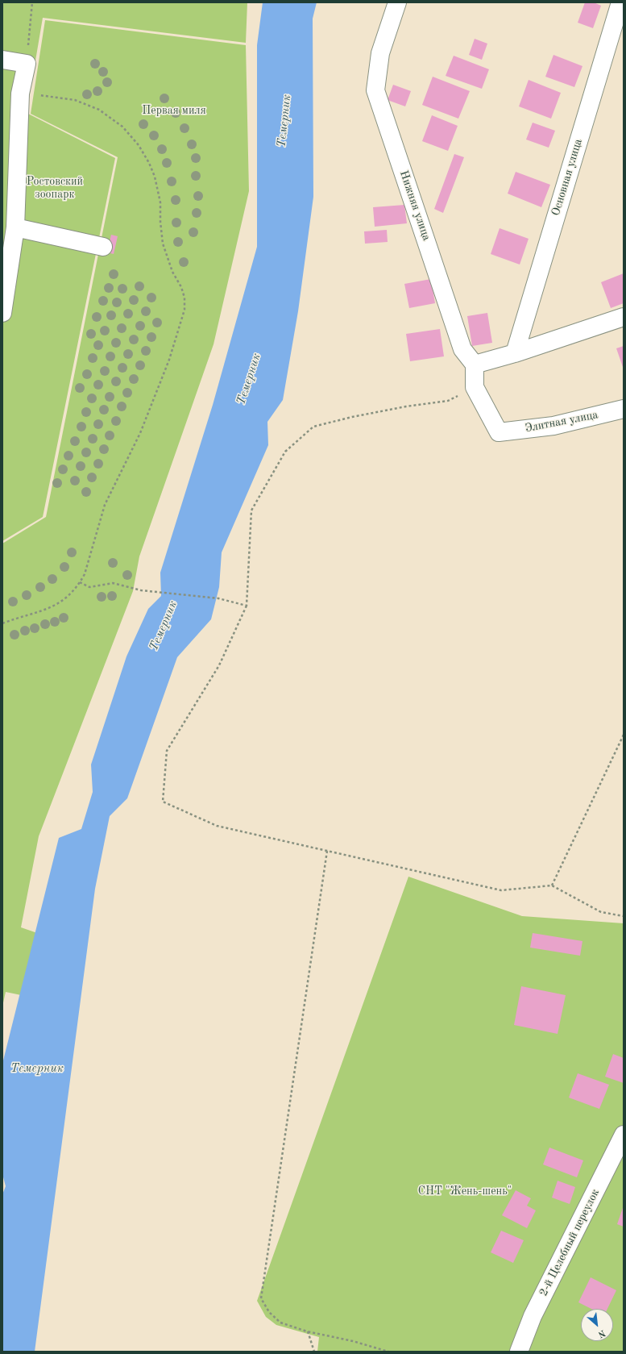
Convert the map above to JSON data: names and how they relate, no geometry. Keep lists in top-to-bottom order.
{
  "streets": {
    "street": [
      "Основная улица",
      "Нижняя улица",
      "Элитная улица",
      "2-й Целебный переулок"
    ]
  },
  "water": ["Темерник"],
  "parks": ["Первая миля", "Ростовский зоопарк", "СНТ \"Жень-шень\""],
  "north": "bottom right"
}
